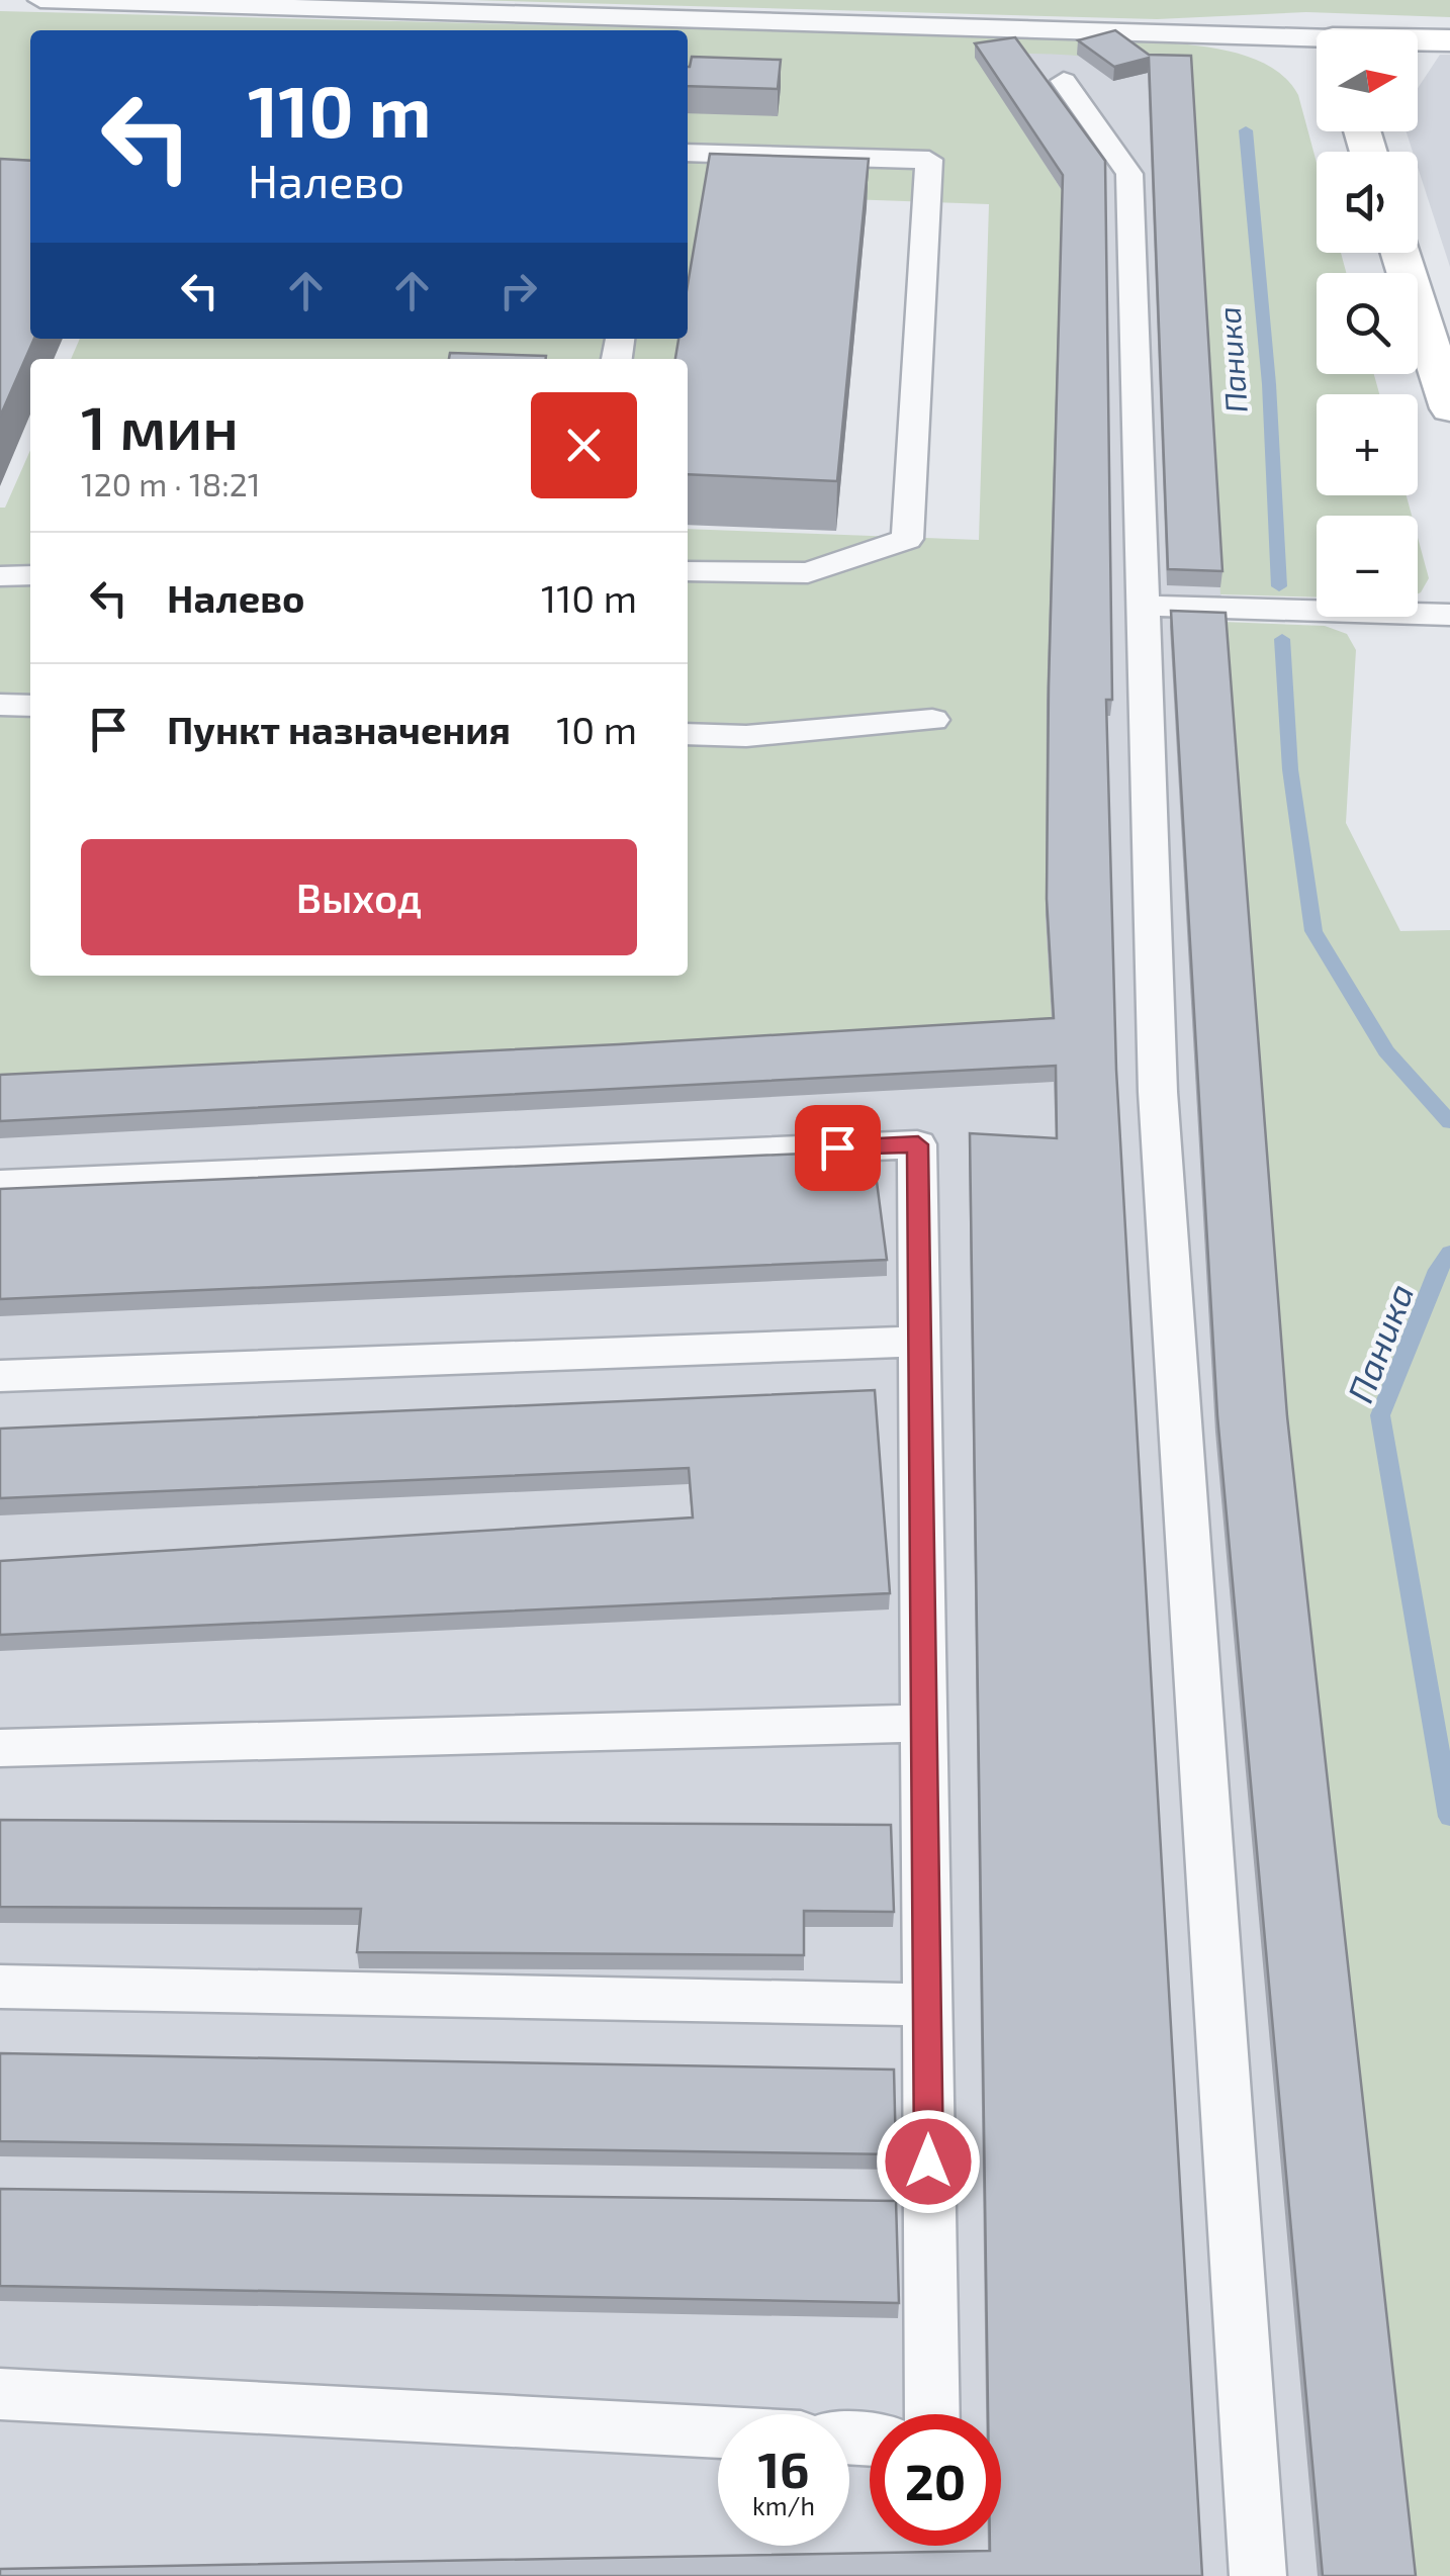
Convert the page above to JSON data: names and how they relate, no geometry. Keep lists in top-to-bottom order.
{
  "water": ["Паника"],
  "north": "right",
  "page": {
    "map_buttons": ["+", "−"],
    "turn": ["110 m", "Налево"],
    "heading": ["1 мин", "120 m · 18:21"],
    "list": [
      {
        "name": "Налево",
        "value": "110 m"
      },
      {
        "name": "Пункт назначения",
        "value": "10 m"
      }
    ],
    "buttons": "Выход",
    "speed": "16 km/h",
    "limit": "20"
  }
}
